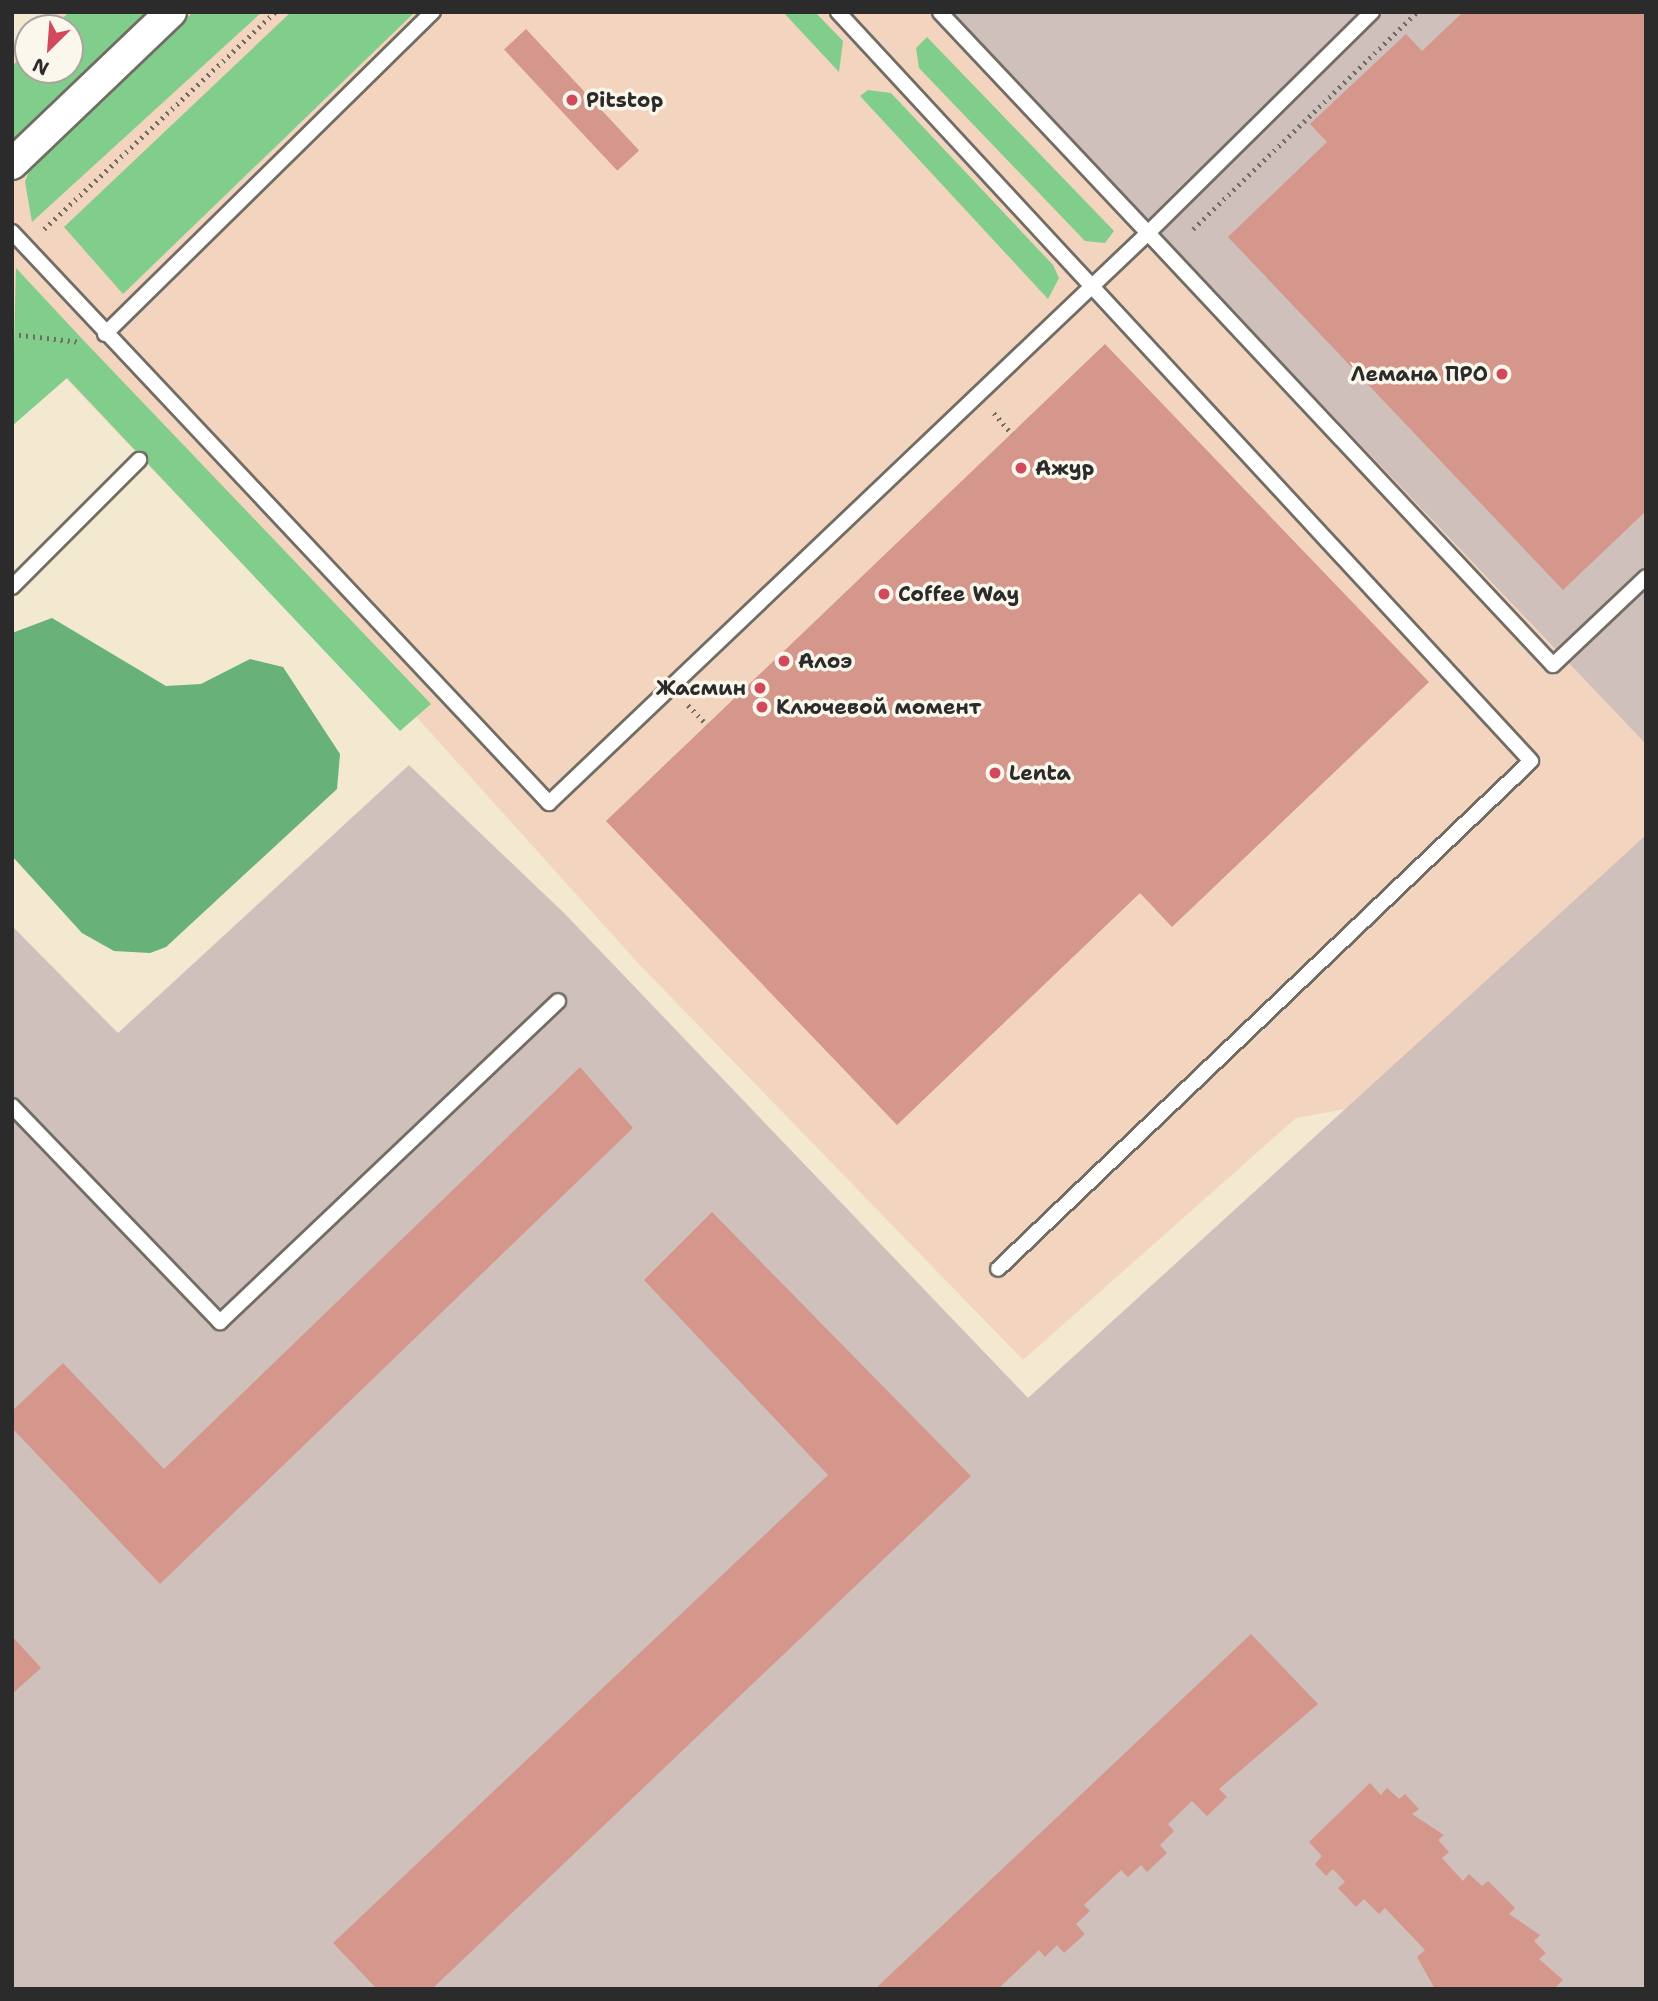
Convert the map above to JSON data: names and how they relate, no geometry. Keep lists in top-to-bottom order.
{
  "places": [
    "Pitstop",
    "Лемана ПРО",
    "Ажур",
    "Coffee Way",
    "Алоэ",
    "Жасмин",
    "Ключевой момент",
    "Lenta"
  ],
  "north": "bottom left"
}
